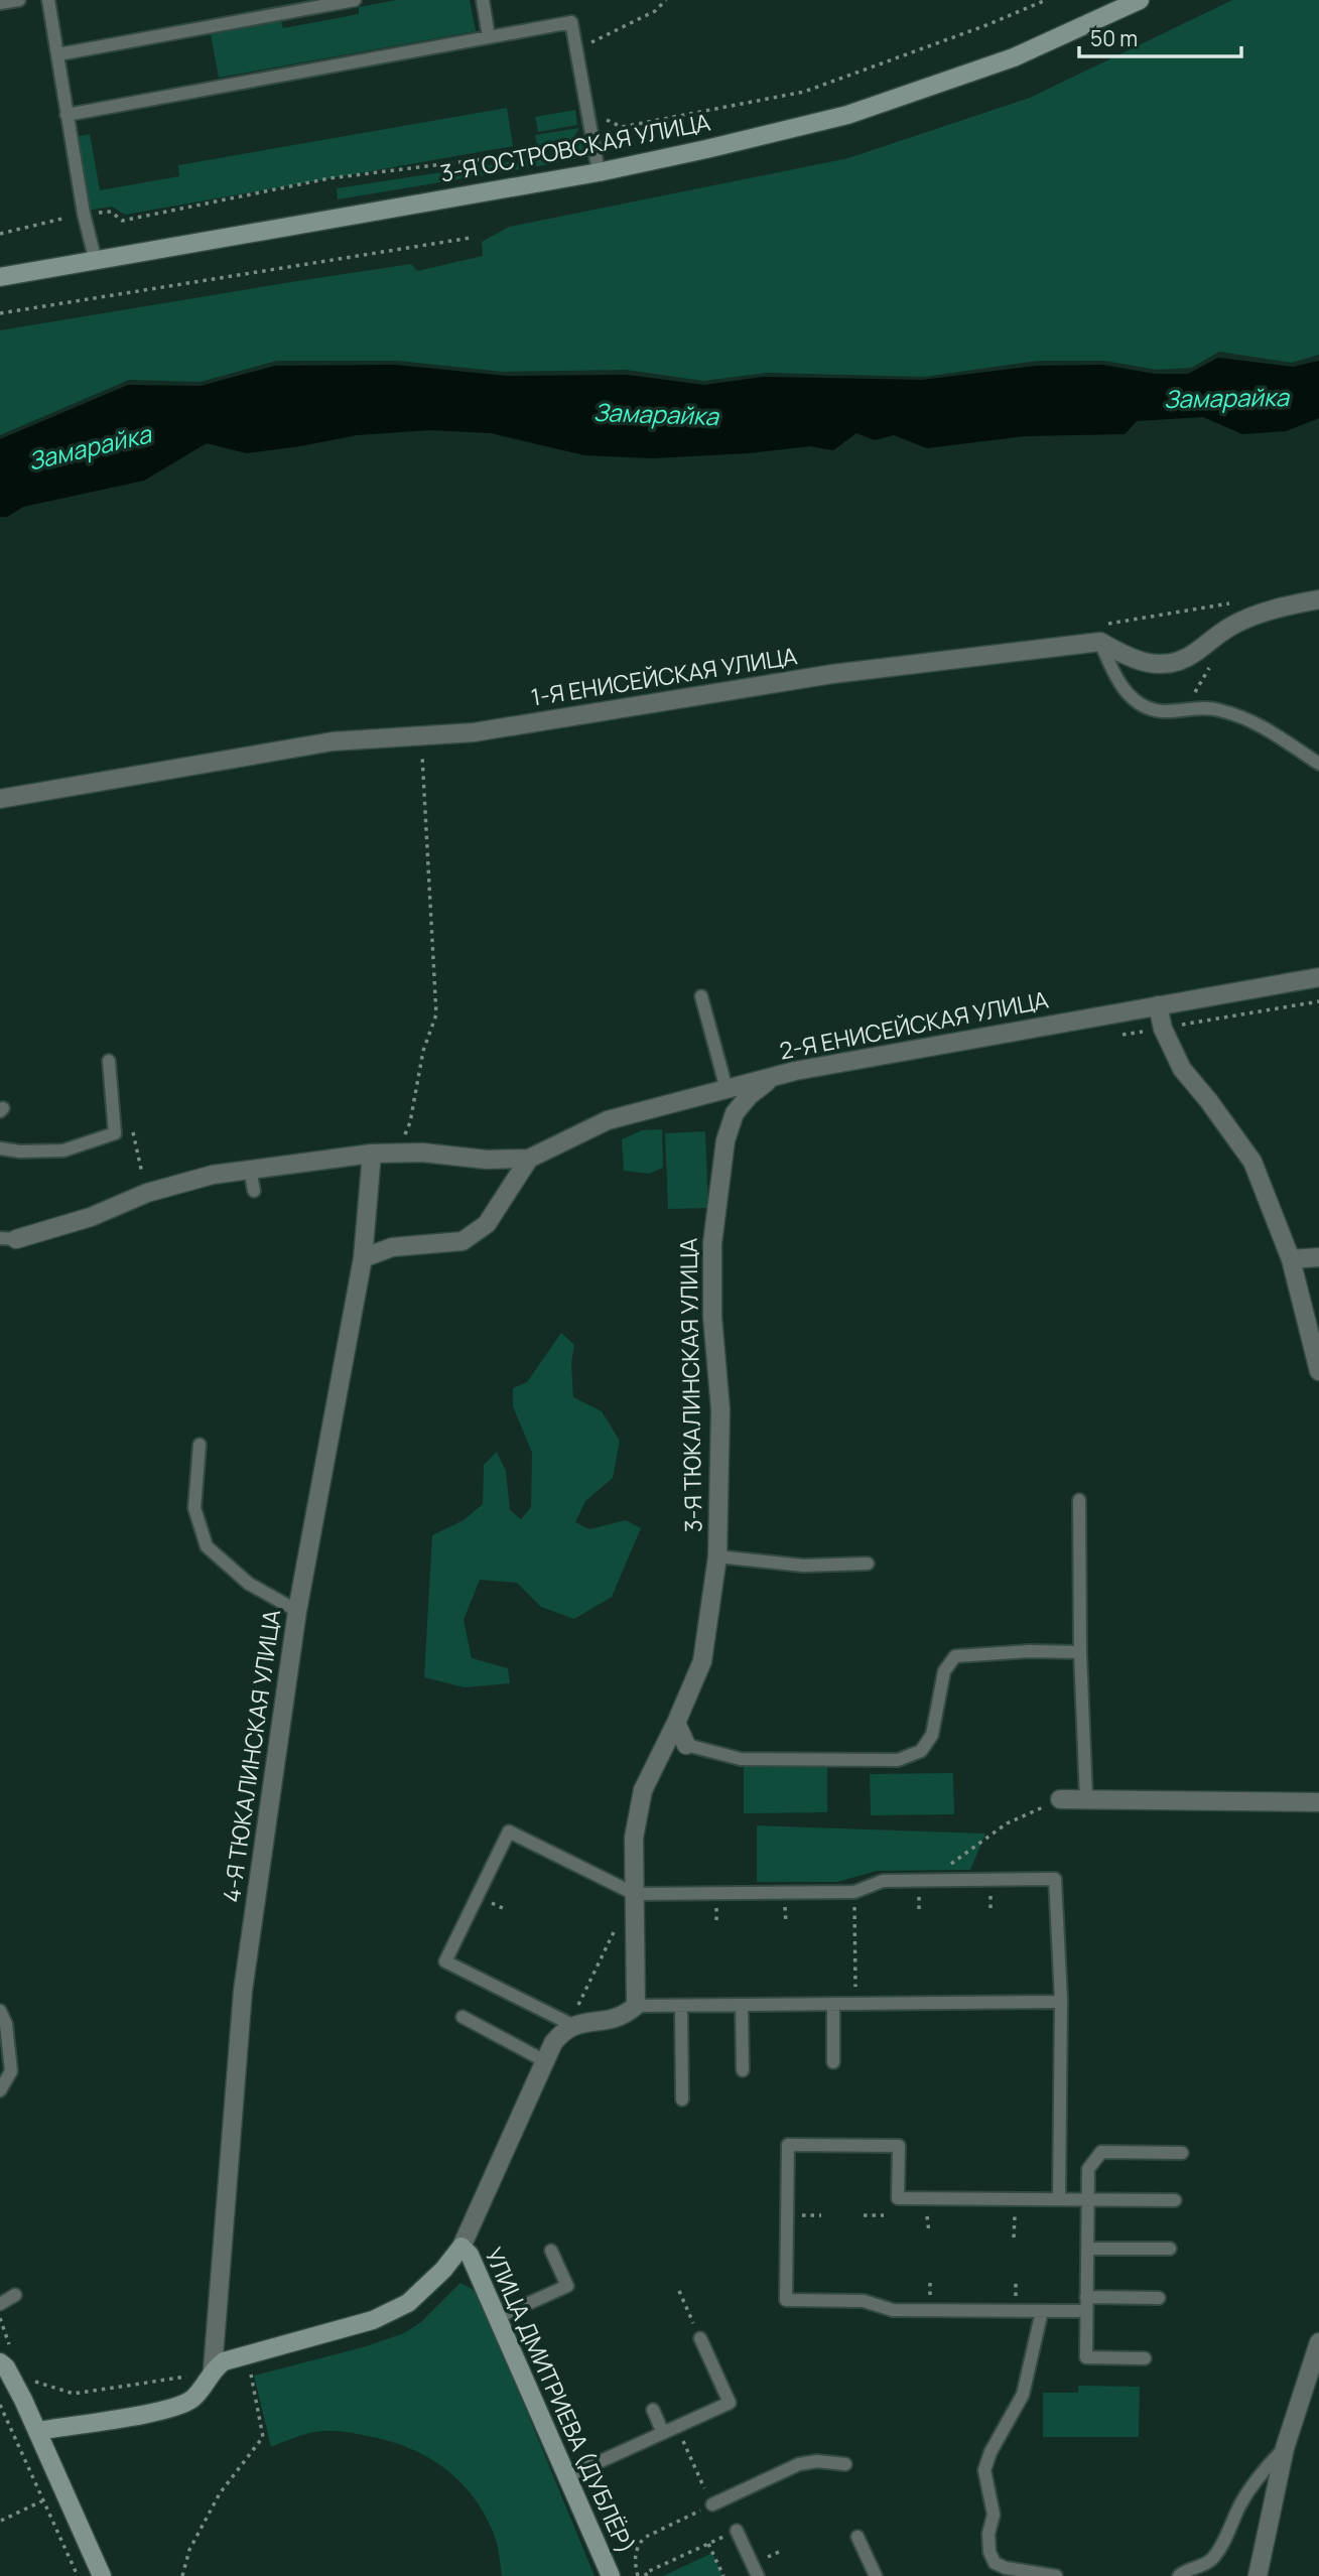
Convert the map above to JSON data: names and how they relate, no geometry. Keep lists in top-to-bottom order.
{
  "streets": {
    "main road": ["3-Я ОСТРОВСКАЯ УЛИЦА", "УЛИЦА ДМИТРИЕВА (ДУБЛЁР)"],
    "street": [
      "1-Я ЕНИСЕЙСКАЯ УЛИЦА",
      "2-Я ЕНИСЕЙСКАЯ УЛИЦА",
      "3-Я ТЮКАЛИНСКАЯ УЛИЦА",
      "4-Я ТЮКАЛИНСКАЯ УЛИЦА"
    ]
  },
  "crossings": [
    ["2-Я ЕНИСЕЙСКАЯ УЛИЦА", "3-Я ТЮКАЛИНСКАЯ УЛИЦА"],
    ["2-Я ЕНИСЕЙСКАЯ УЛИЦА", "4-Я ТЮКАЛИНСКАЯ УЛИЦА"]
  ],
  "water": ["Замарайка"],
  "scale_bar": "50 m"
}
